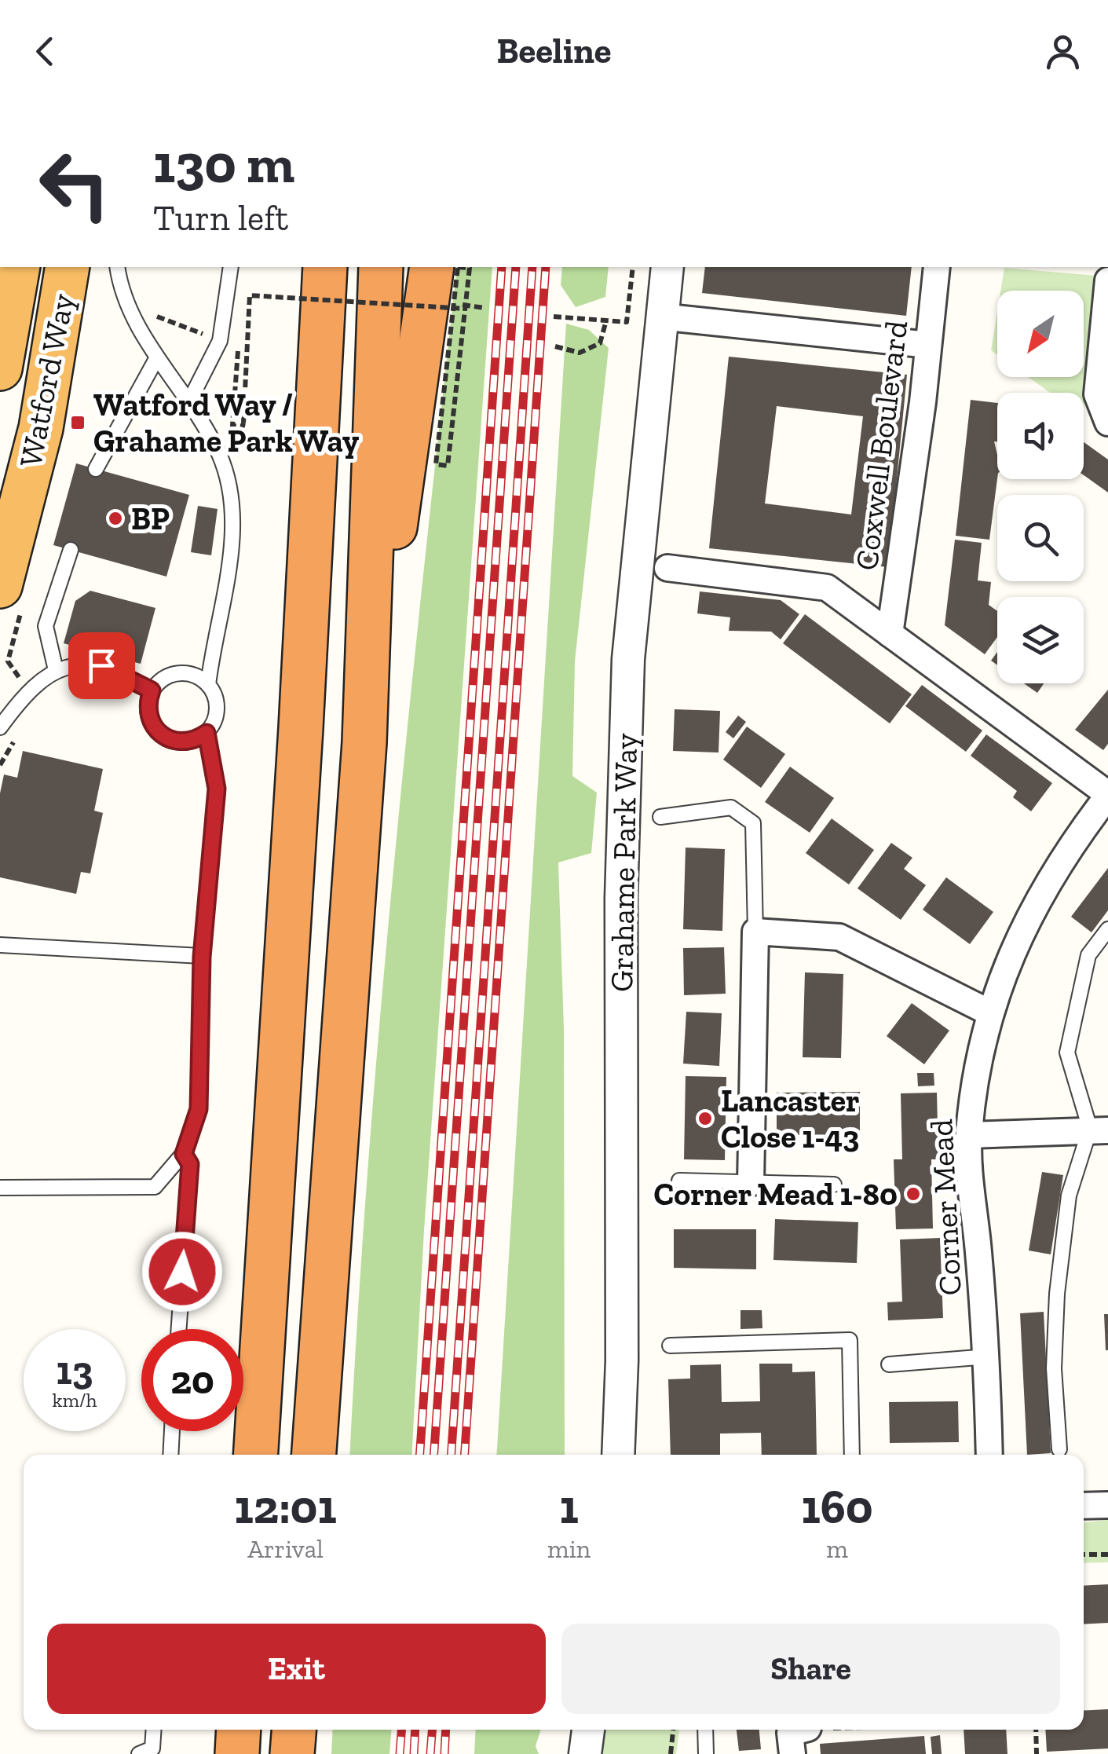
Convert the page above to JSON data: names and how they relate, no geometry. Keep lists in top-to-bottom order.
{
  "streets": {
    "highway": ["Watford Way"],
    "street": ["Coxwell Boulevard", "Grahame Park Way", "Corner Mead"]
  },
  "places": {
    "transit": ["Watford Way / Grahame Park Way"],
    "other": ["BP", "Lancaster Close 1-43", "Corner Mead 1-80"]
  },
  "north": "bottom left",
  "page": {
    "header": "Beeline",
    "turn": ["130 m", "Turn left"],
    "speed": "13 km/h",
    "limit": "20",
    "eta": [
      "12:01",
      "Arrival",
      "1",
      "min",
      "160",
      "m"
    ],
    "buttons": ["Exit", "Share"]
  }
}
